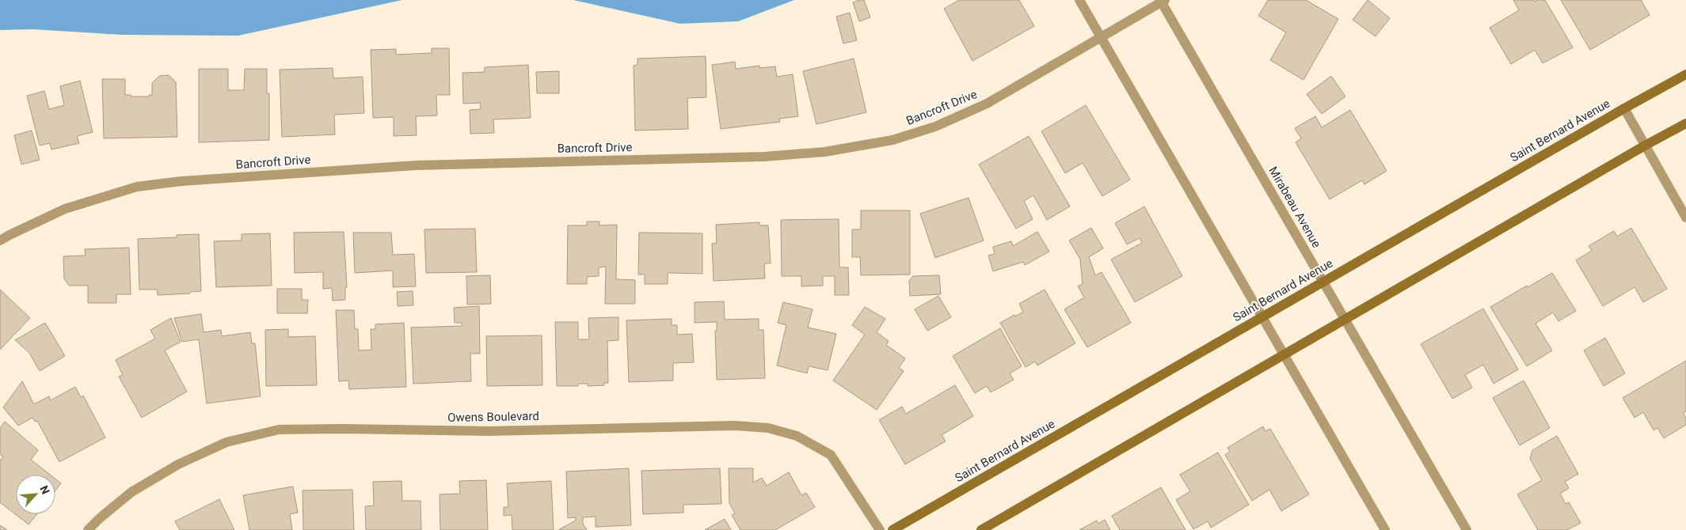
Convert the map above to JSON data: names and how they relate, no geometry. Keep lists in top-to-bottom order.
{
  "streets": {
    "main road": ["Saint Bernard Avenue"],
    "street": ["Bancroft Drive", "Mirabeau Avenue", "Owens Boulevard"]
  },
  "crossings": [
    ["Bancroft Drive", "Mirabeau Avenue"],
    ["Saint Bernard Avenue", "Mirabeau Avenue"]
  ],
  "north": "top right"
}
